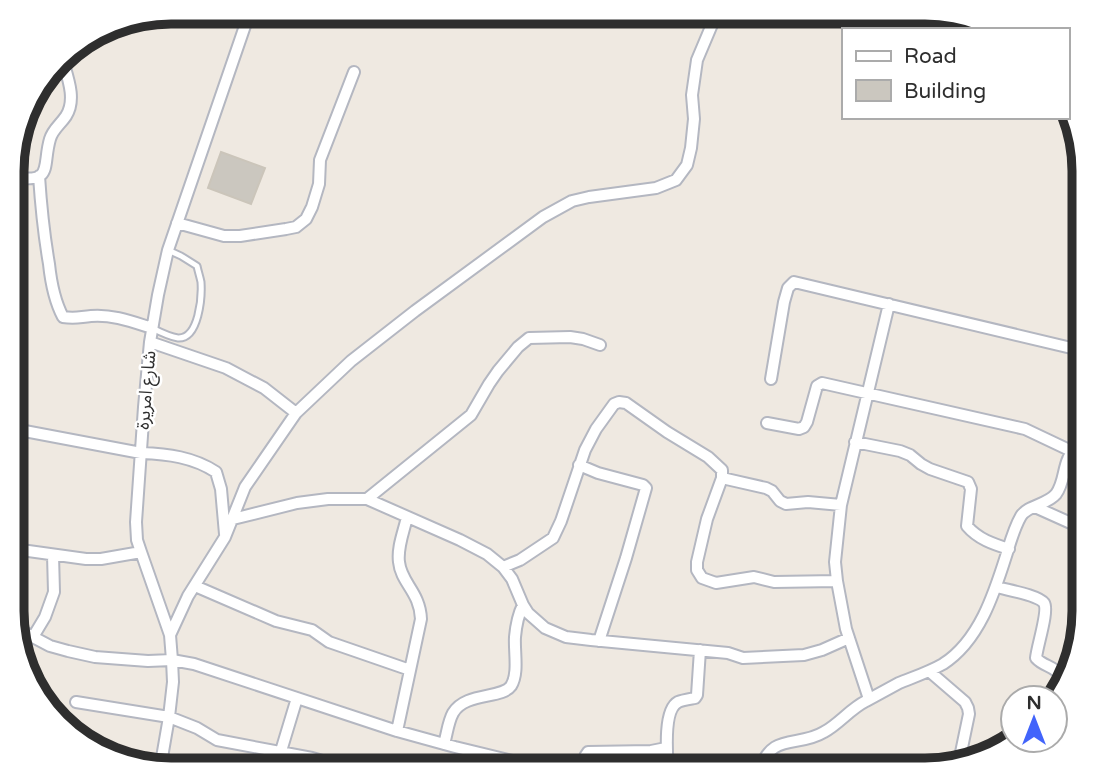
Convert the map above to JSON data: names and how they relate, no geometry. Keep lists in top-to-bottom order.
{
  "streets": {
    "street": ["شارع امريرة"]
  },
  "legend": ["Road", "Building"],
  "north": "top"
}
